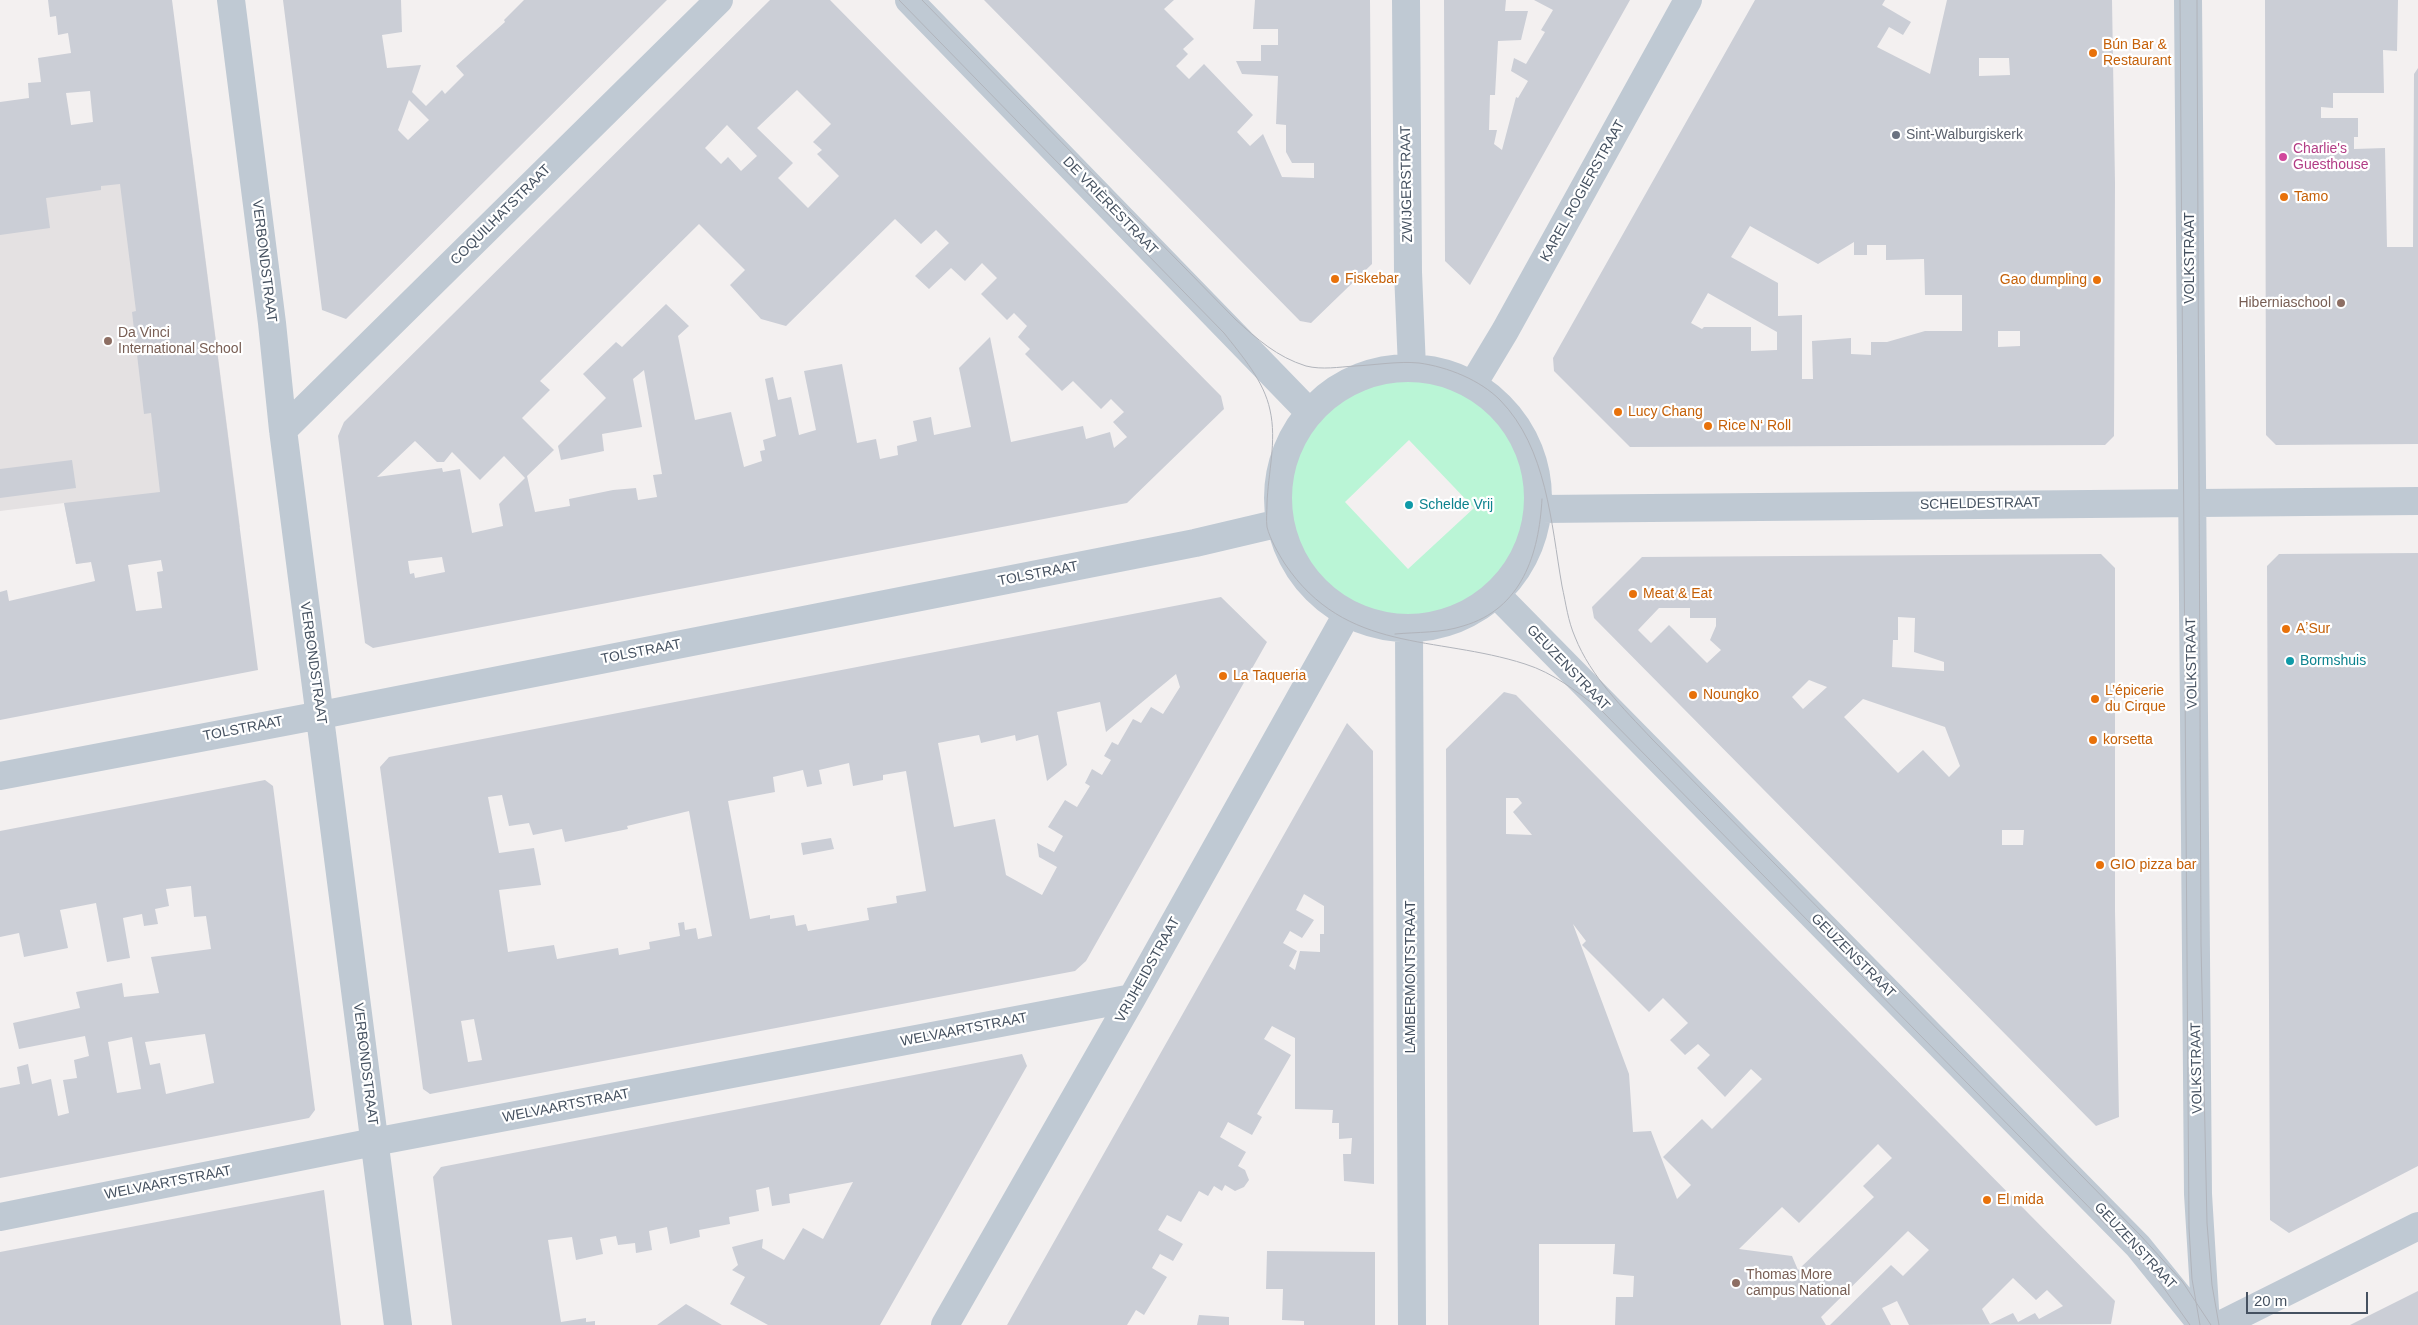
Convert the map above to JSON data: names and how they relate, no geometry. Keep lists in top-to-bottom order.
{
  "streets": {
    "street": [
      "ZWIJGERSTRAAT",
      "KAREL ROGIERSTRAAT",
      "DE VRIÈRESTRAAT",
      "COQUILHATSTRAAT",
      "VOLKSTRAAT",
      "VERBONDSTRAAT",
      "SCHELDESTRAAT",
      "TOLSTRAAT",
      "GEUZENSTRAAT",
      "VRIJHEIDSTRAAT",
      "LAMBERMONTSTRAAT",
      "WELVAARTSTRAAT"
    ]
  },
  "crossings": [
    ["COQUILHATSTRAAT", "VERBONDSTRAAT"],
    ["VOLKSTRAAT", "SCHELDESTRAAT"],
    ["VERBONDSTRAAT", "TOLSTRAAT"],
    ["VERBONDSTRAAT", "WELVAARTSTRAAT"],
    ["VRIJHEIDSTRAAT", "WELVAARTSTRAAT"]
  ],
  "places": [
    "Bún Bar & Restaurant",
    "Sint-Walburgiskerk",
    "Charlie's Guesthouse",
    "Tamo",
    "Fiskebar",
    "Gao dumpling",
    "Hiberniaschool",
    "Da Vinci International School",
    "Lucy Chang",
    "Rice N‘ Roll",
    "Schelde Vrij",
    "Meat & Eat",
    "AʼSur",
    "Bormshuis",
    "La Taqueria",
    "Noungko",
    "L’épicerie du Cirque",
    "korsetta",
    "GIO pizza bar",
    "El mida",
    "Thomas More campus National"
  ],
  "scale_bar": "20 m"
}
